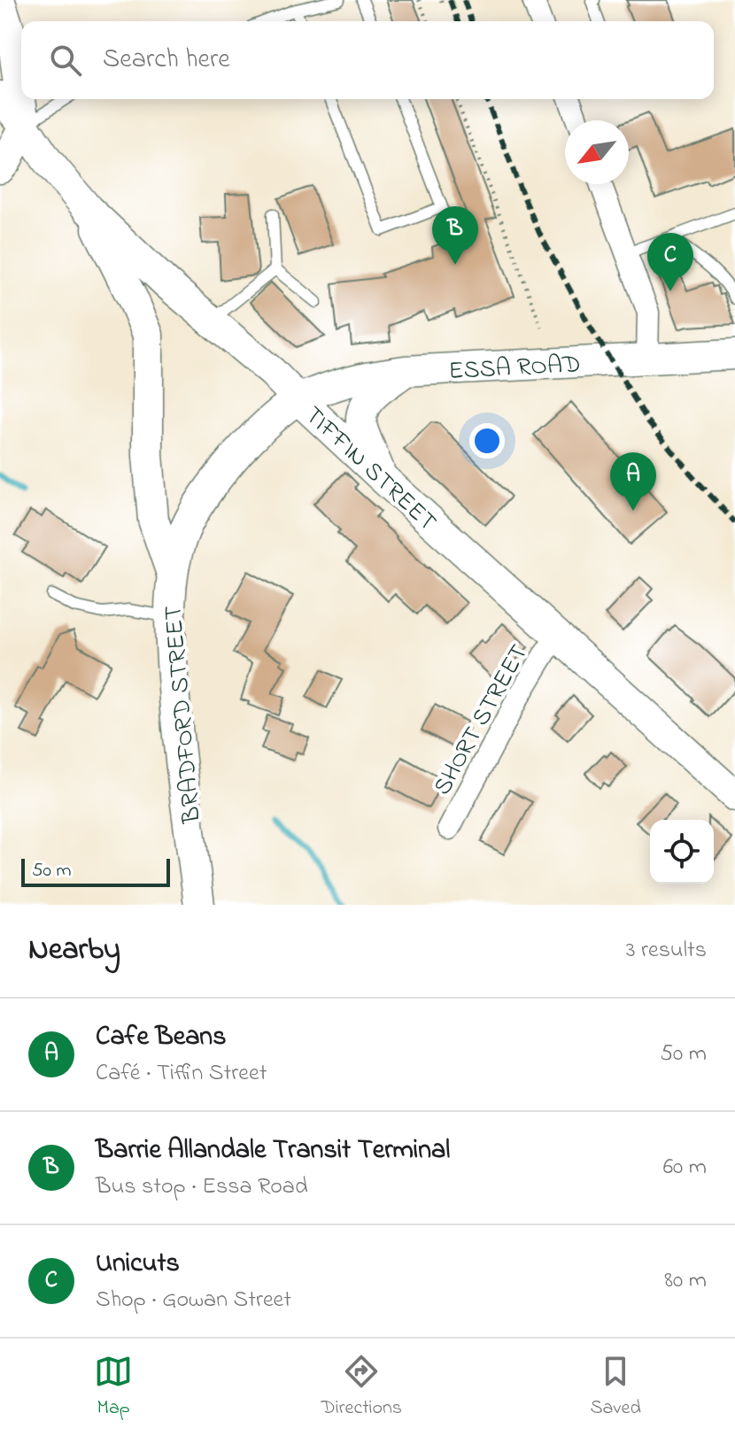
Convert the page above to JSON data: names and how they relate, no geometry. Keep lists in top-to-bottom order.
{
  "streets": {
    "main road": ["ESSA ROAD", "TIFFIN STREET", "BRADFORD STREET"],
    "street": ["SHORT STREET"]
  },
  "crossings": [
    ["ESSA ROAD", "TIFFIN STREET"],
    ["ESSA ROAD", "BRADFORD STREET"],
    ["TIFFIN STREET", "BRADFORD STREET"],
    ["TIFFIN STREET", "SHORT STREET"]
  ],
  "scale_bar": "50 m",
  "north": "bottom left",
  "page": {
    "search": "Search here",
    "pins": ["B", "C", "A"],
    "scale": "50 m",
    "heading": ["Nearby", "3 results"],
    "list": [
      {
        "mark": "A",
        "name": "Cafe Beans",
        "note": "Café · Tiffin Street",
        "value": "50 m"
      },
      {
        "mark": "B",
        "name": "Barrie Allandale Transit Terminal",
        "note": "Bus stop · Essa Road",
        "value": "60 m"
      },
      {
        "mark": "C",
        "name": "Unicuts",
        "note": "Shop · Gowan Street",
        "value": "80 m"
      }
    ],
    "nav": ["Map", "Directions", "Saved"]
  }
}
